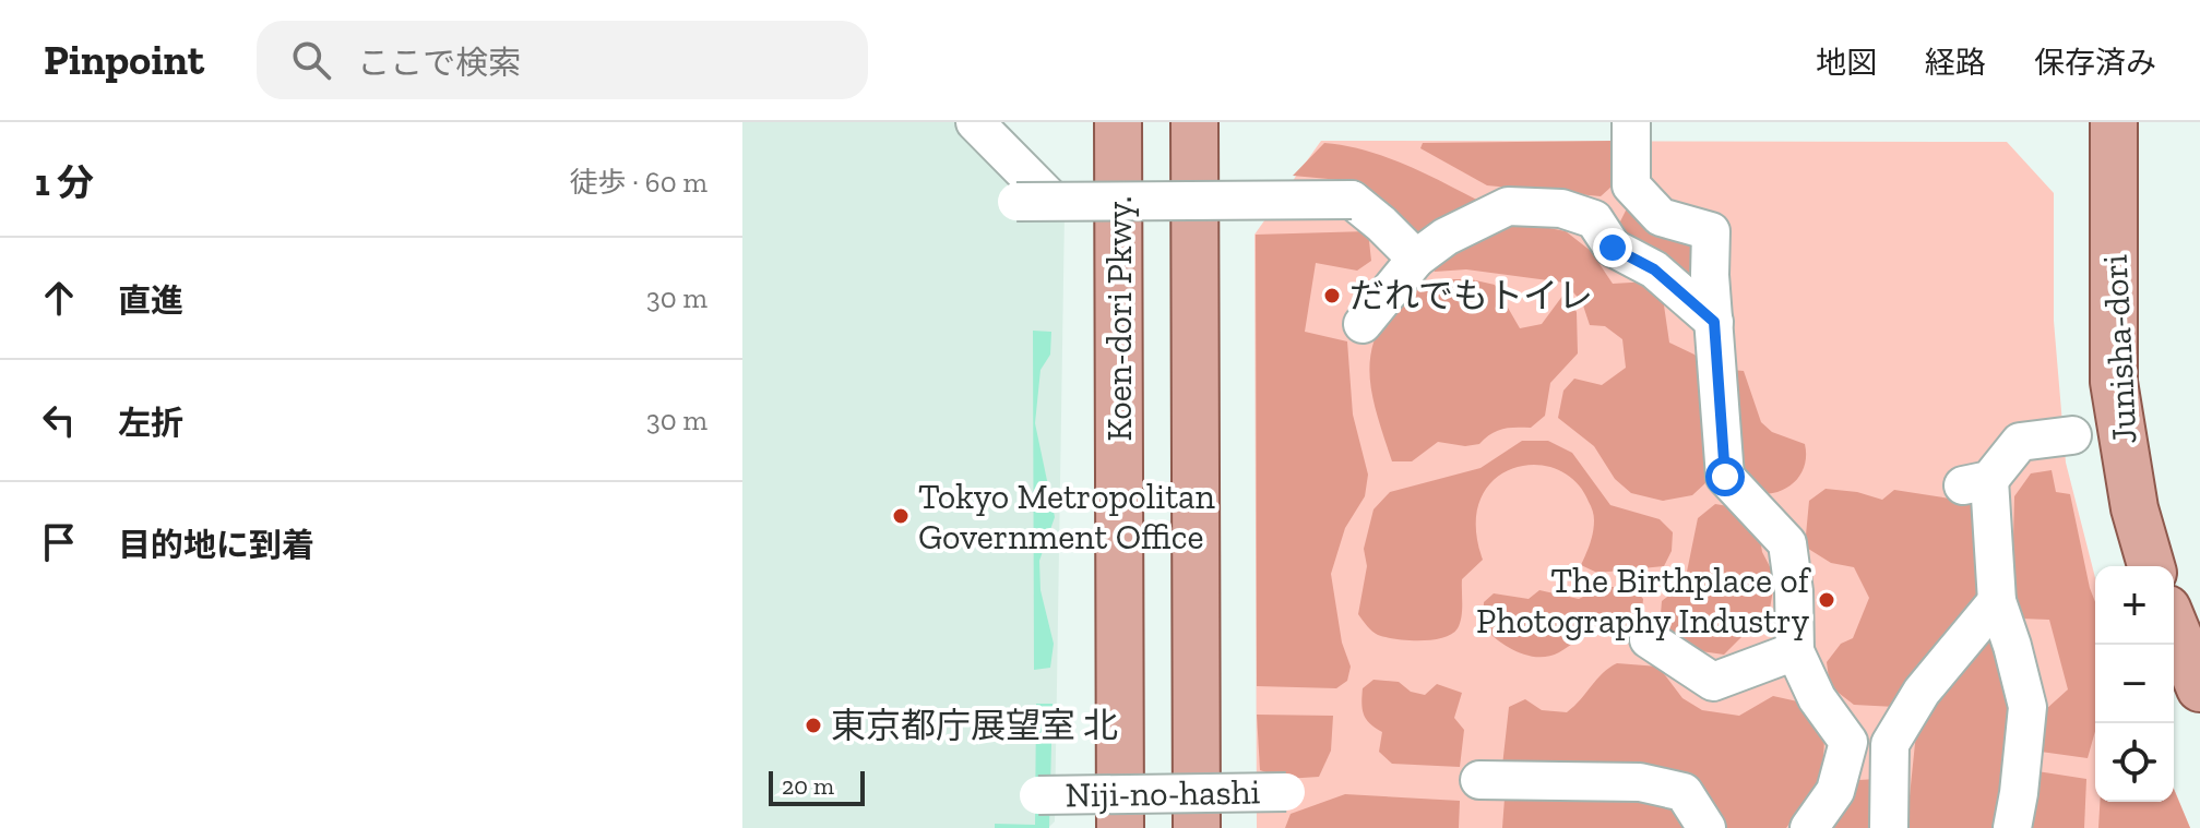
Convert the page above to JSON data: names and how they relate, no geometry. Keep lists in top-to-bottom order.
{
  "streets": {
    "main road": ["Koen-dori Pkwy.", "Junisha-dori"],
    "street": ["Niji-no-hashi"]
  },
  "places": [
    "だれでもトイレ",
    "Tokyo Metropolitan Government Office",
    "The Birthplace of Photography Industry",
    "東京都庁展望室 北"
  ],
  "scale_bar": "20 m",
  "page": {
    "header": "Pinpoint",
    "search": "ここで検索",
    "nav": ["地図", "経路", "保存済み"],
    "heading": ["1 分", "徒歩 · 60 m"],
    "list": [
      ["直進", "30 m"],
      ["左折", "30 m"],
      "目的地に到着"
    ],
    "map_buttons": ["+", "−"],
    "scale": "20 m"
  }
}
